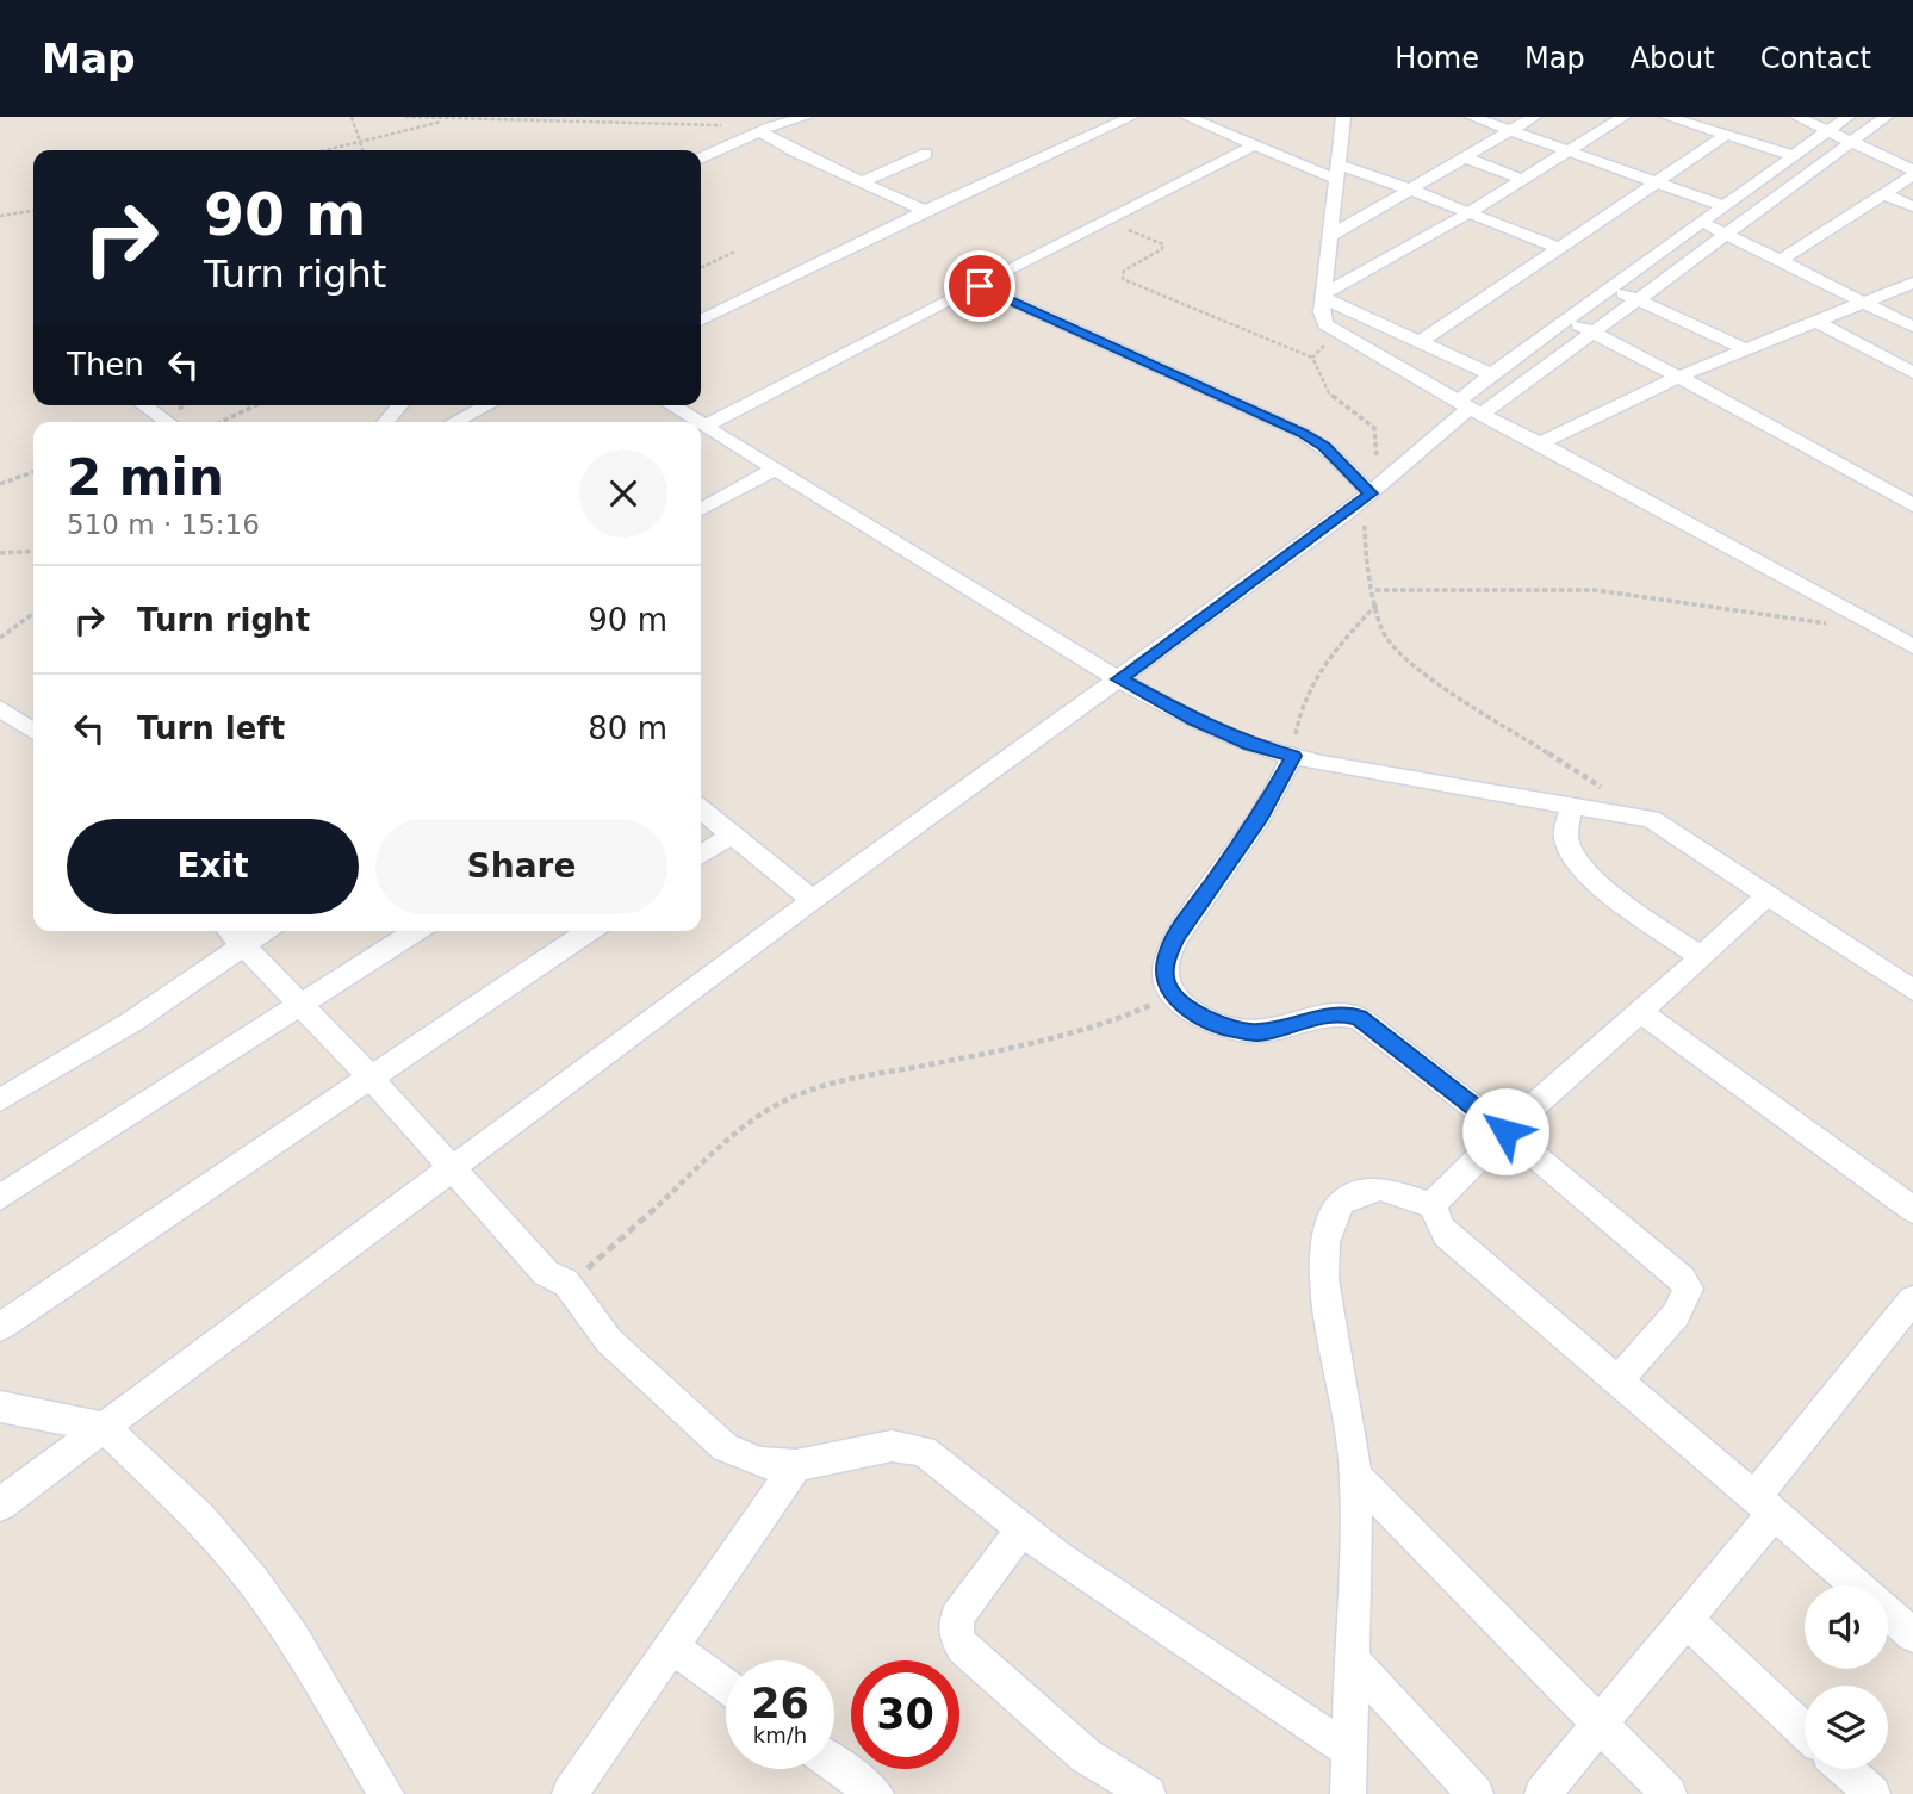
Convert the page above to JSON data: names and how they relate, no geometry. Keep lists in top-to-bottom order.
{
  "page": {
    "header": "Map",
    "nav": [
      "Home",
      "Map",
      "About",
      "Contact"
    ],
    "turn": ["90 m", "Turn right"],
    "then": "Then",
    "heading": ["2 min", "510 m · 15:16"],
    "list": [
      {
        "name": "Turn right",
        "value": "90 m"
      },
      {
        "name": "Turn left",
        "value": "80 m"
      }
    ],
    "buttons": ["Exit", "Share"],
    "speed": "26 km/h",
    "limit": "30"
  }
}
